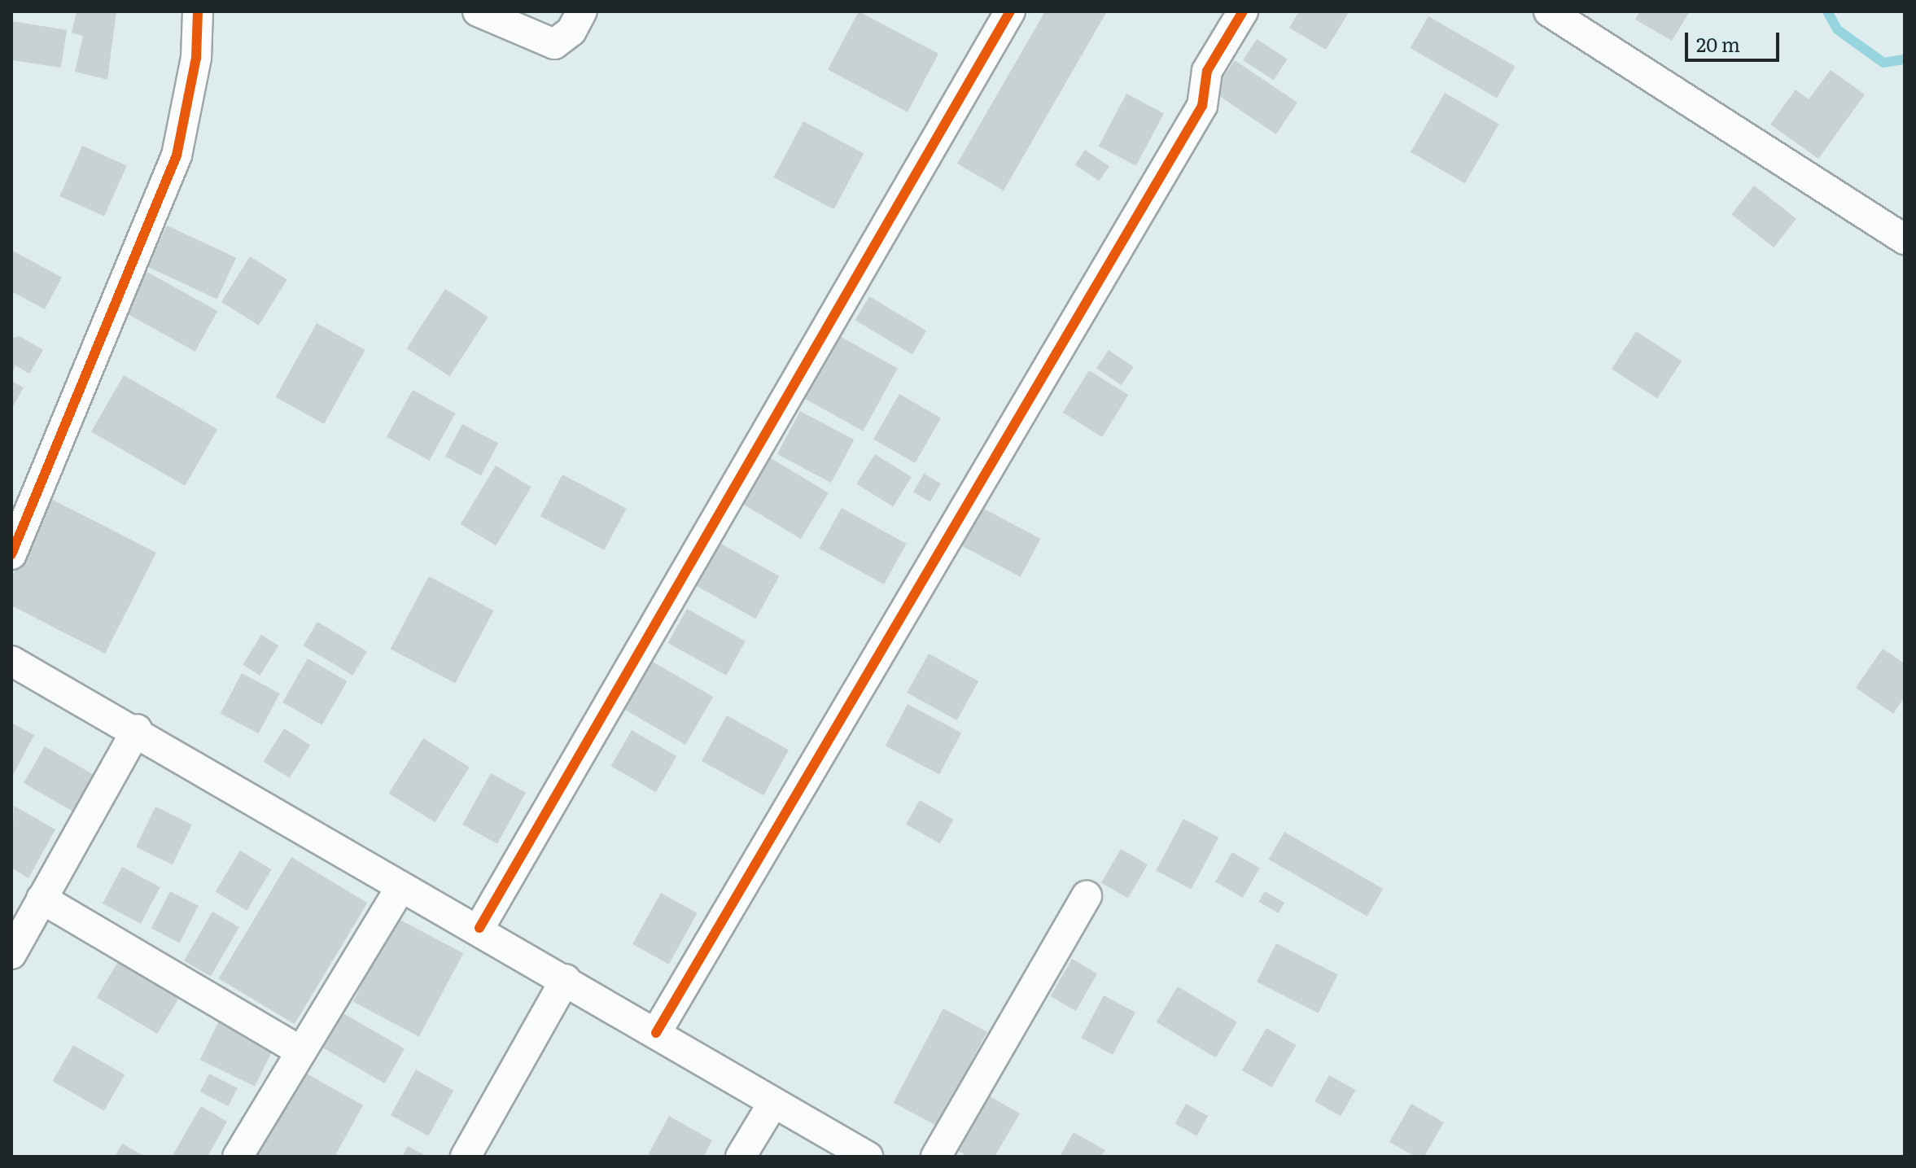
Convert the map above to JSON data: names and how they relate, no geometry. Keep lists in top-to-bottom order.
{
  "scale_bar": "20 m"
}
